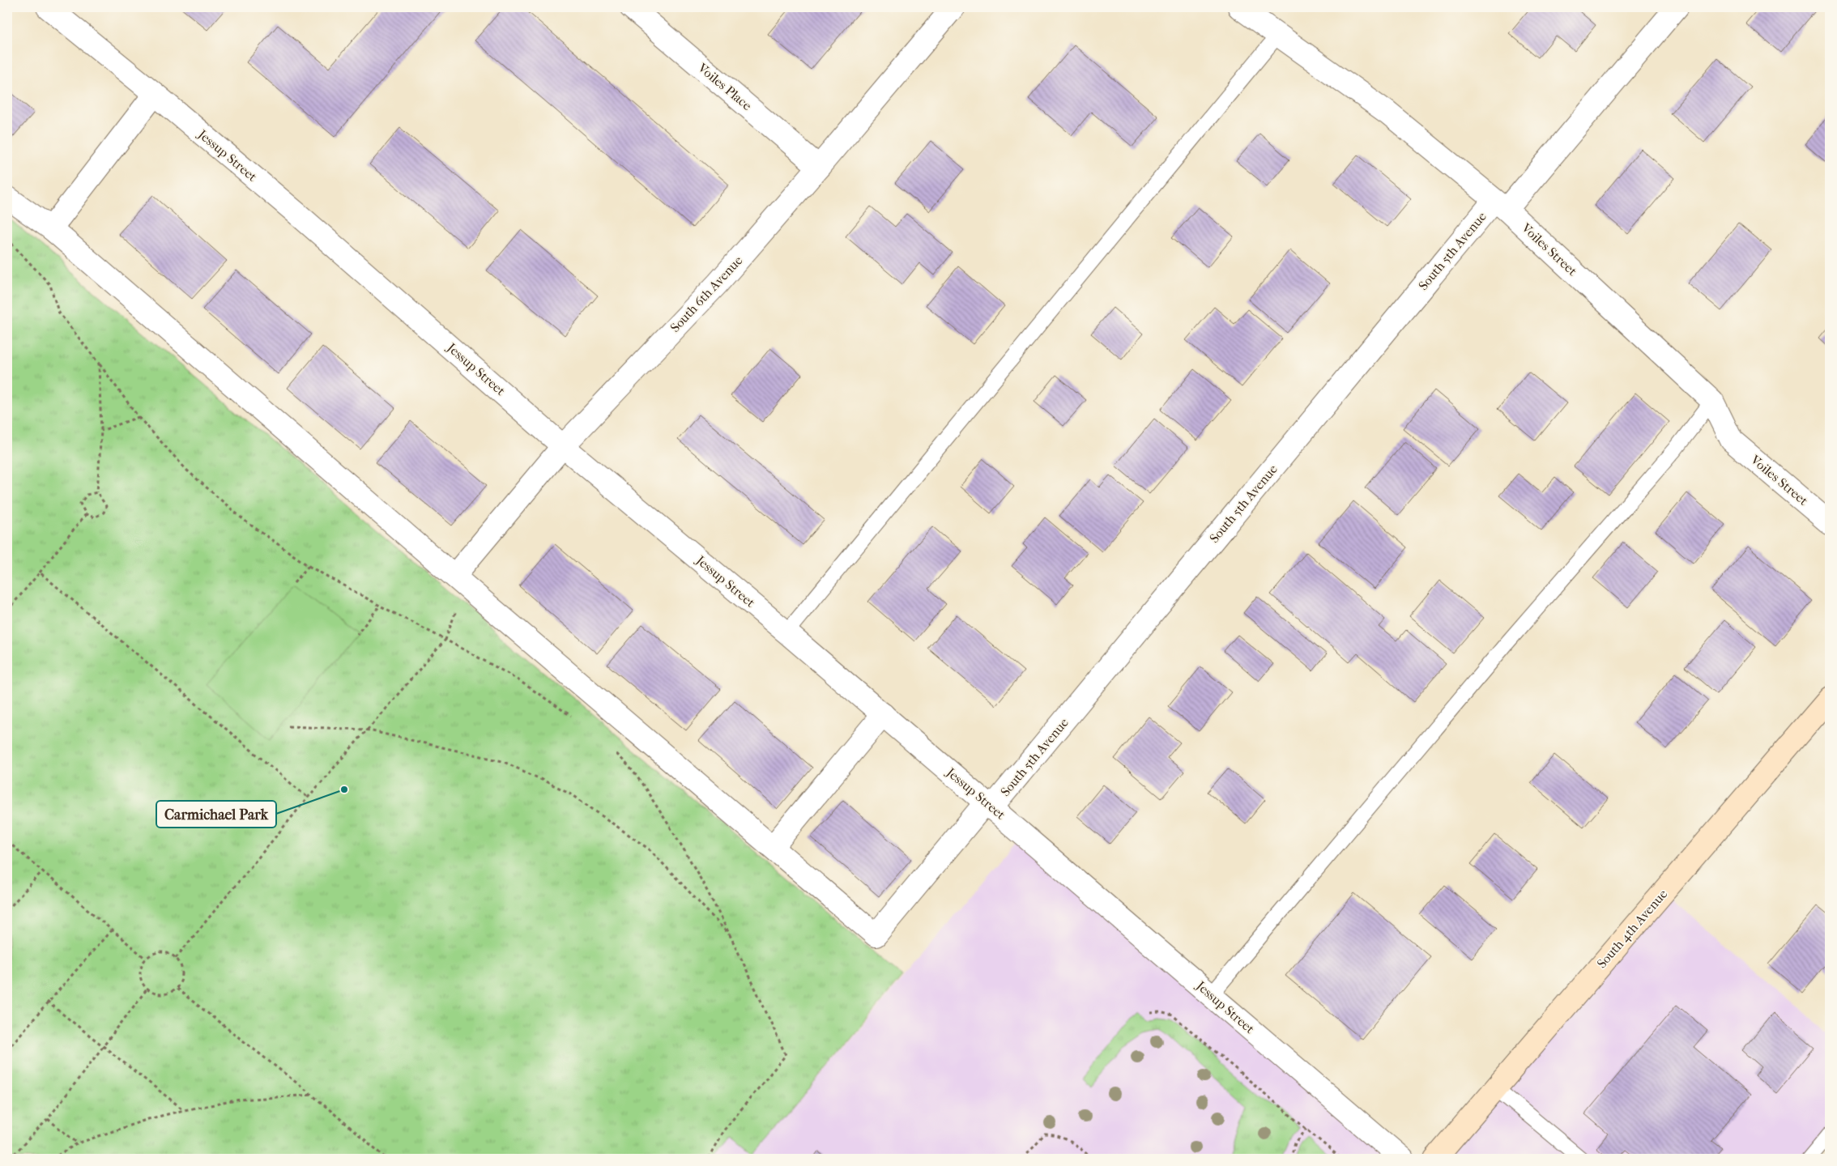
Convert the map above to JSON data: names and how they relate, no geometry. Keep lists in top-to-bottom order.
{
  "streets": {
    "main road": ["South 4th Avenue"],
    "street": [
      "Voiles Place",
      "Jessup Street",
      "Voiles Street",
      "South 5th Avenue",
      "South 6th Avenue"
    ]
  },
  "crossings": [
    ["Voiles Place", "South 6th Avenue"],
    ["Jessup Street", "South 5th Avenue"],
    ["Jessup Street", "South 6th Avenue"],
    ["Voiles Street", "South 5th Avenue"]
  ],
  "places": ["Carmichael Park"]
}
